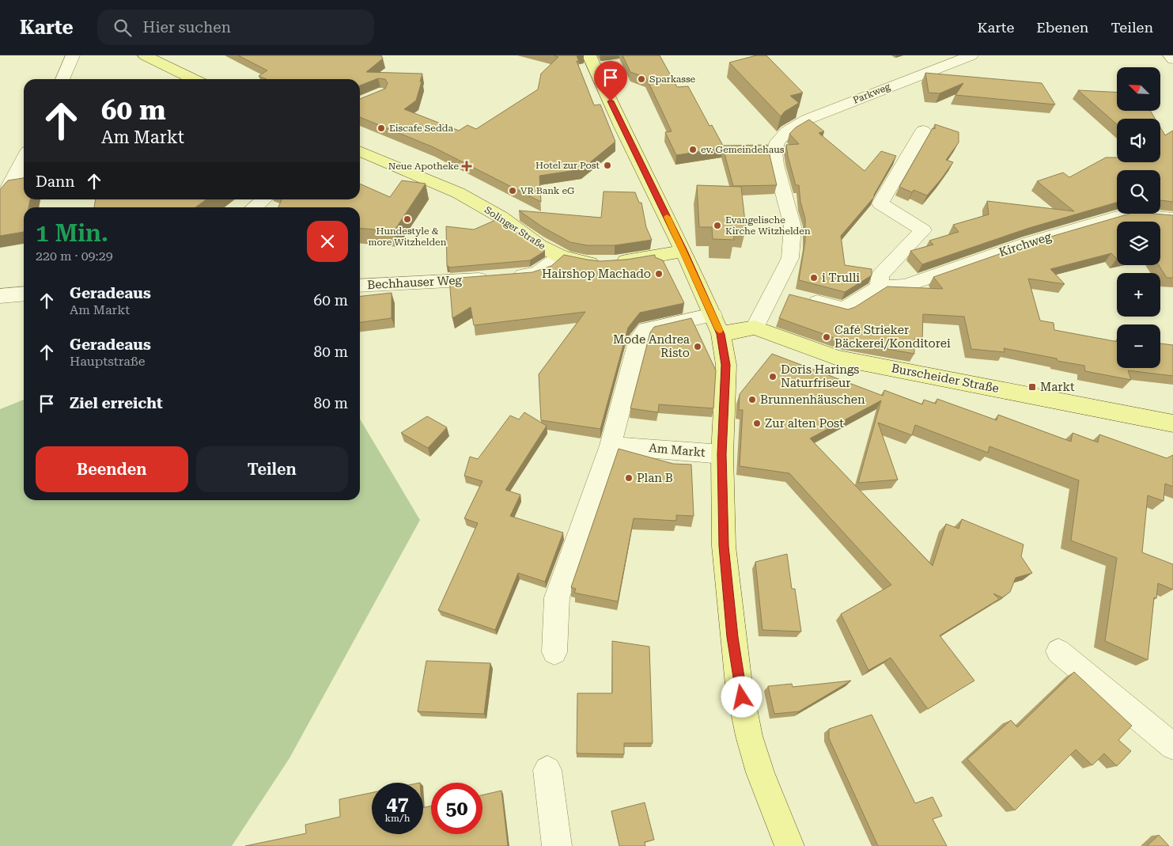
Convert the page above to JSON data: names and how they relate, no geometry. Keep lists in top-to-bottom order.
{
  "streets": {
    "main road": ["Solinger Straße", "Burscheider Straße", "Am Markt"],
    "street": ["Parkweg", "Kirchweg", "Bechhauser Weg"]
  },
  "crossings": [
    ["Parkweg", "Kirchweg"],
    ["Solinger Straße", "Bechhauser Weg"],
    ["Solinger Straße", "Am Markt"]
  ],
  "places": {
    "other": [
      "Sparkasse",
      "Eiscafe Sedda",
      "ev. Gemeindehaus",
      "Hotel zur Post",
      "VR Bank eG",
      "Hundestyle & more Witzhelden",
      "Evangelische Kirche Witzhelden",
      "Hairshop Machado",
      "i Trulli",
      "Café Strieker Bäckerei/Konditorei",
      "Mode Andrea Risto",
      "Doris Harings Naturfriseur",
      "Brunnenhäuschen",
      "Zur alten Post",
      "Plan B"
    ],
    "health": ["Neue Apotheke"],
    "transit": ["Markt"]
  },
  "north": "top left",
  "page": {
    "header": "Karte",
    "search": "Hier suchen",
    "nav": ["Karte", "Ebenen", "Teilen"],
    "map_buttons": ["+", "−"],
    "turn": ["60 m", "Am Markt"],
    "then": "Dann",
    "heading": ["1 Min.", "220 m · 09:29"],
    "list": [
      {
        "name": "Geradeaus",
        "note": "Am Markt",
        "value": "60 m"
      },
      {
        "name": "Geradeaus",
        "note": "Hauptstraße",
        "value": "80 m"
      },
      {
        "name": "Ziel erreicht",
        "value": "80 m"
      }
    ],
    "buttons": ["Beenden", "Teilen"],
    "speed": "47 km/h",
    "limit": "50"
  }
}
